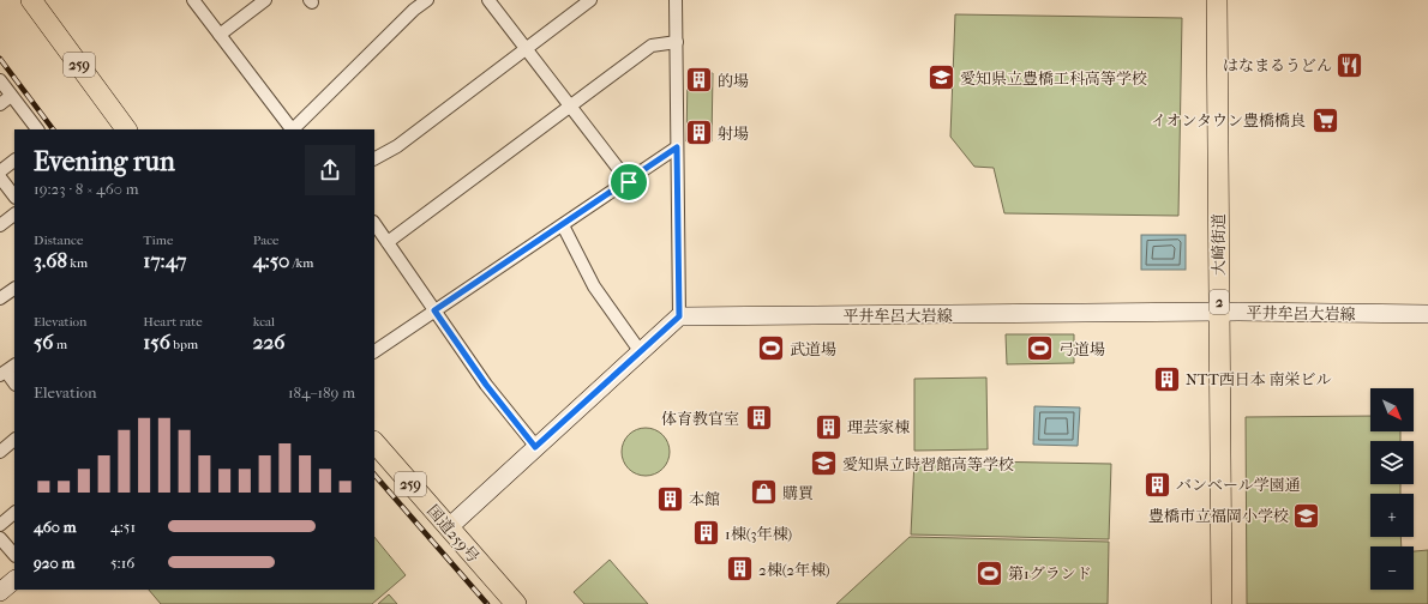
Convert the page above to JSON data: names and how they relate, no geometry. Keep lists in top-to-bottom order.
{
  "streets": {
    "main road": [
      "259",
      "大崎街道",
      "2",
      "平井牟呂大岩線",
      "国道259号"
    ]
  },
  "crossings": [
    ["大崎街道", "平井牟呂大岩線"]
  ],
  "places": {
    "restaurant": ["はなまるうどん"],
    "school or university": ["愛知県立豊橋工科高等学校", "愛知県立時習館高等学校", "豊橋市立福岡小学校"],
    "building": [
      "的場",
      "射場",
      "NTT西日本 南栄ビル",
      "体育教官室",
      "理芸家棟",
      "バンベール学園通",
      "本館",
      "1棟(3年棟)",
      "2棟(2年棟)"
    ],
    "supermarket": ["イオンタウン豊橋橋良"],
    "sports": ["武道場", "弓道場", "第1グランド"],
    "shop": ["購買"]
  },
  "north": "bottom right",
  "page": {
    "heading": ["Evening run", "19:23 · 8 × 460 m"],
    "stats": [
      ["Distance", "3.68 km"],
      ["Time", "17:47"],
      ["Pace", "4:50 /km"],
      ["Elevation", "56 m"],
      ["Heart rate", "156 bpm"],
      ["kcal", "226"]
    ],
    "chart": ["Elevation", "184–189 m"],
    "map_buttons": ["+", "−"],
    "list": [
      {
        "name": "460 m",
        "note": "4:51"
      },
      {
        "name": "920 m",
        "note": "5:16"
      }
    ]
  }
}
